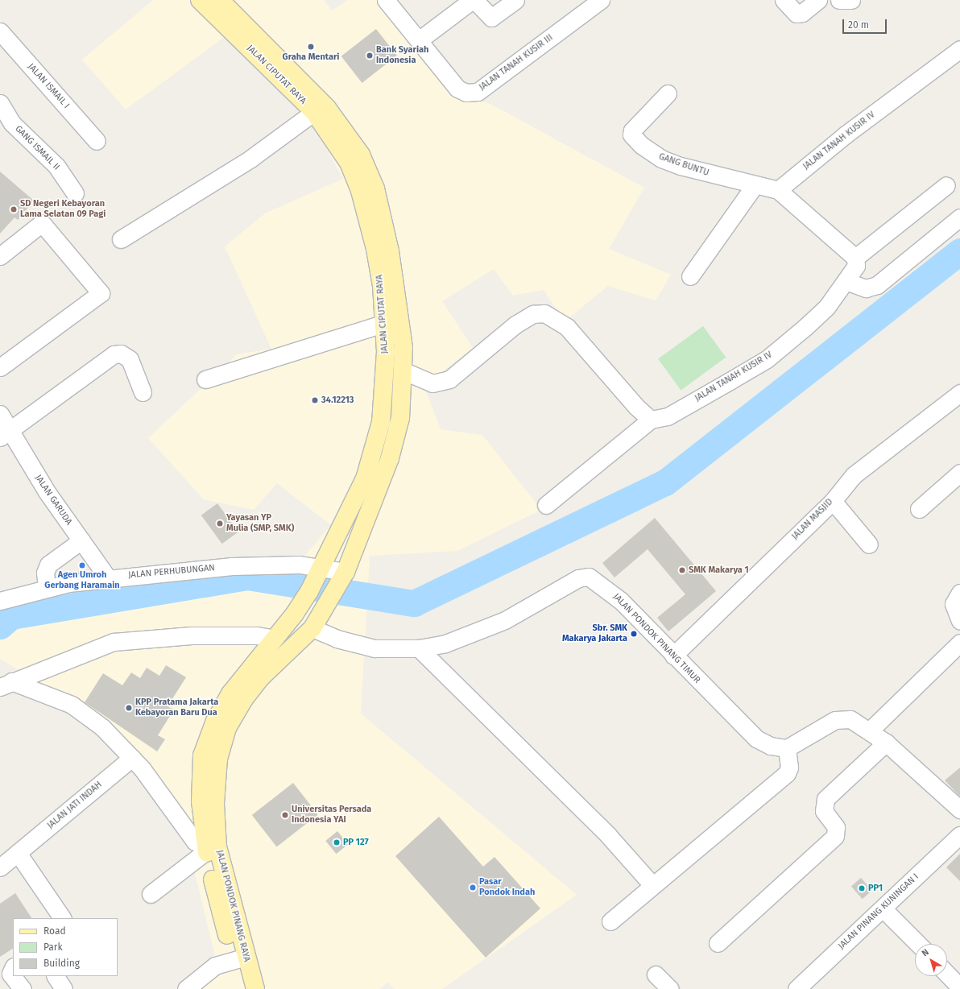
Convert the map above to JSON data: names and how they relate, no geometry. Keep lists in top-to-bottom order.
{
  "streets": {
    "main road": ["JALAN CIPUTAT RAYA", "JALAN PONDOK PINANG RAYA"],
    "street": [
      "JALAN TANAH KUSIR III",
      "JALAN ISMAIL I",
      "JALAN TANAH KUSIR IV",
      "GANG ISMAIL II",
      "GANG BUNTU",
      "JALAN GARUDA",
      "JALAN MASJID",
      "JALAN PERHUBUNGAN",
      "JALAN PONDOK PINANG TIMUR",
      "JALAN JATI INDAH",
      "JALAN PINANG KUNINGAN I"
    ]
  },
  "crossings": [
    ["JALAN CIPUTAT RAYA", "JALAN PERHUBUNGAN"],
    ["JALAN CIPUTAT RAYA", "JALAN PONDOK PINANG RAYA"],
    ["JALAN TANAH KUSIR IV", "GANG BUNTU"],
    ["JALAN GARUDA", "JALAN PERHUBUNGAN"],
    ["JALAN MASJID", "JALAN PONDOK PINANG TIMUR"],
    ["JALAN PONDOK PINANG TIMUR", "JALAN PONDOK PINANG RAYA"]
  ],
  "places": [
    "Graha Mentari",
    "Bank Syariah Indonesia",
    "SD Negeri Kebayoran Lama Selatan 09 Pagi",
    "34.12213",
    "Yayasan YP Mulia (SMP, SMK)",
    "Agen Umroh Gerbang Haramain",
    "SMK Makarya 1",
    "Sbr. SMK Makarya Jakarta",
    "KPP Pratama Jakarta Kebayoran Baru Dua",
    "Universitas Persada Indonesia YAI",
    "PP 127",
    "Pasar Pondok Indah",
    "PP1"
  ],
  "legend": ["Road", "Park", "Building"],
  "scale_bar": "20 m",
  "north": "top left"
}
